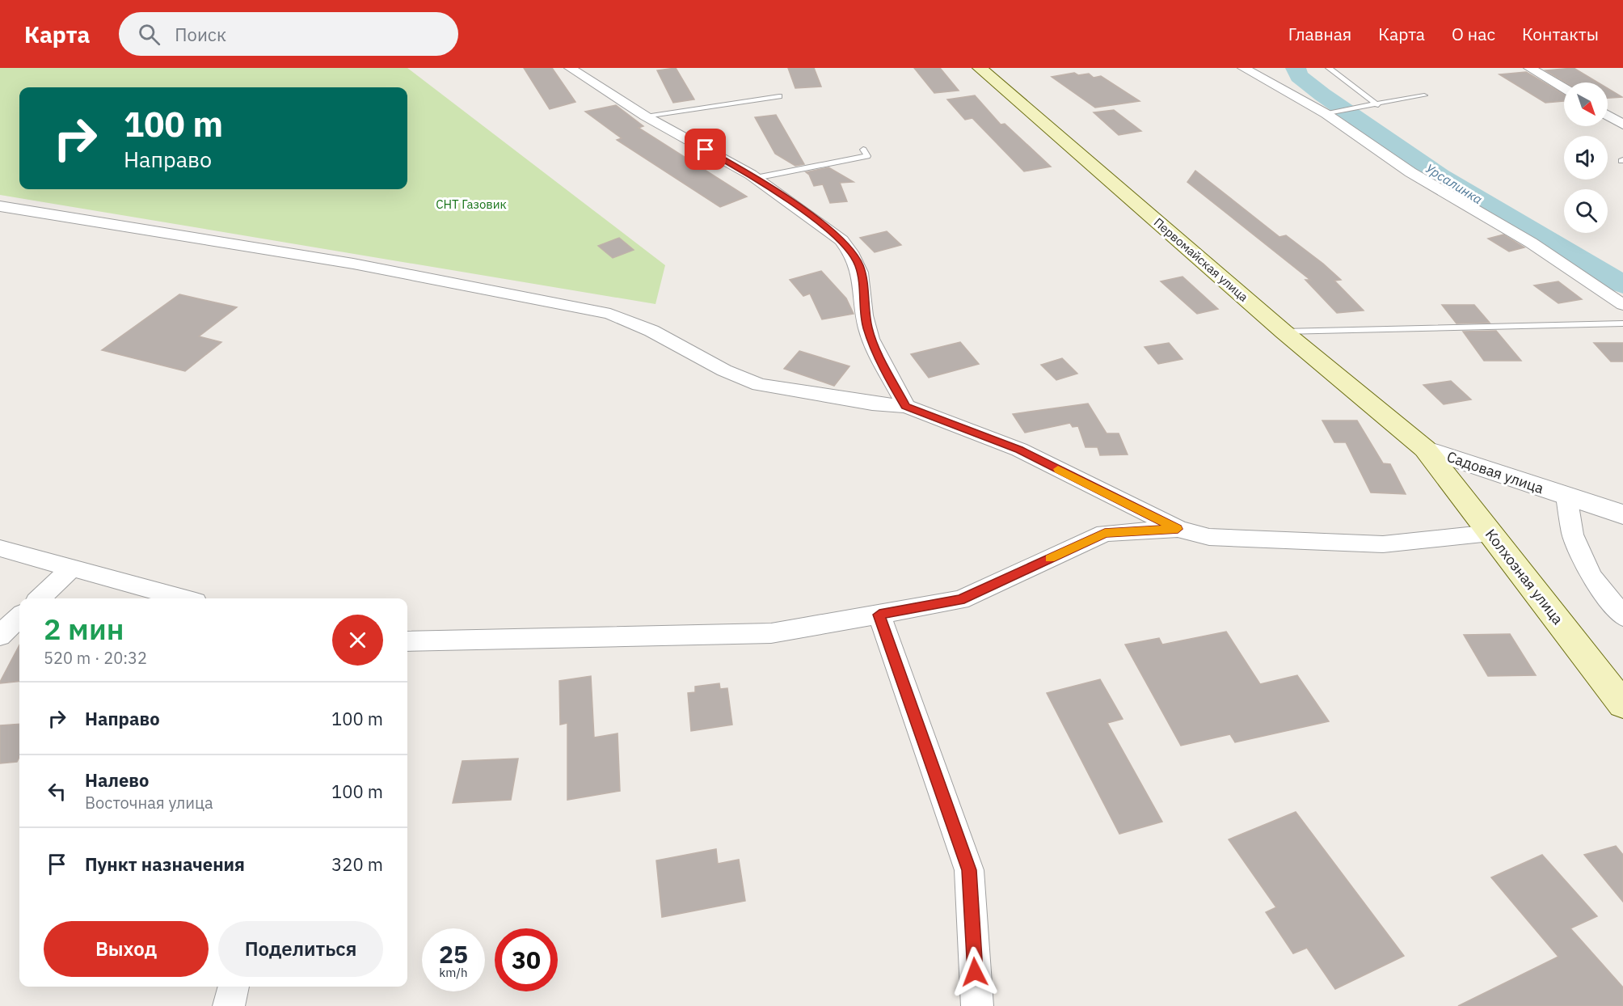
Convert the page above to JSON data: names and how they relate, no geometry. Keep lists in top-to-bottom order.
{
  "streets": {
    "main road": ["Первомайская улица", "Колхозная улица"],
    "street": ["Садовая улица"]
  },
  "crossings": [
    ["Первомайская улица", "Садовая улица"],
    ["Первомайская улица", "Колхозная улица"],
    ["Садовая улица", "Колхозная улица"]
  ],
  "water": ["Урсалинка"],
  "parks": ["СНТ Газовик"],
  "north": "bottom right",
  "page": {
    "header": "Карта",
    "search": "Поиск",
    "nav": [
      "Главная",
      "Карта",
      "О нас",
      "Контакты"
    ],
    "turn": ["100 m", "Направо"],
    "heading": ["2 мин", "520 m · 20:32"],
    "list": [
      {
        "name": "Направо",
        "value": "100 m"
      },
      {
        "name": "Налево",
        "note": "Восточная улица",
        "value": "100 m"
      },
      {
        "name": "Пункт назначения",
        "value": "320 m"
      }
    ],
    "buttons": ["Выход", "Поделиться"],
    "speed": "25 km/h",
    "limit": "30"
  }
}
